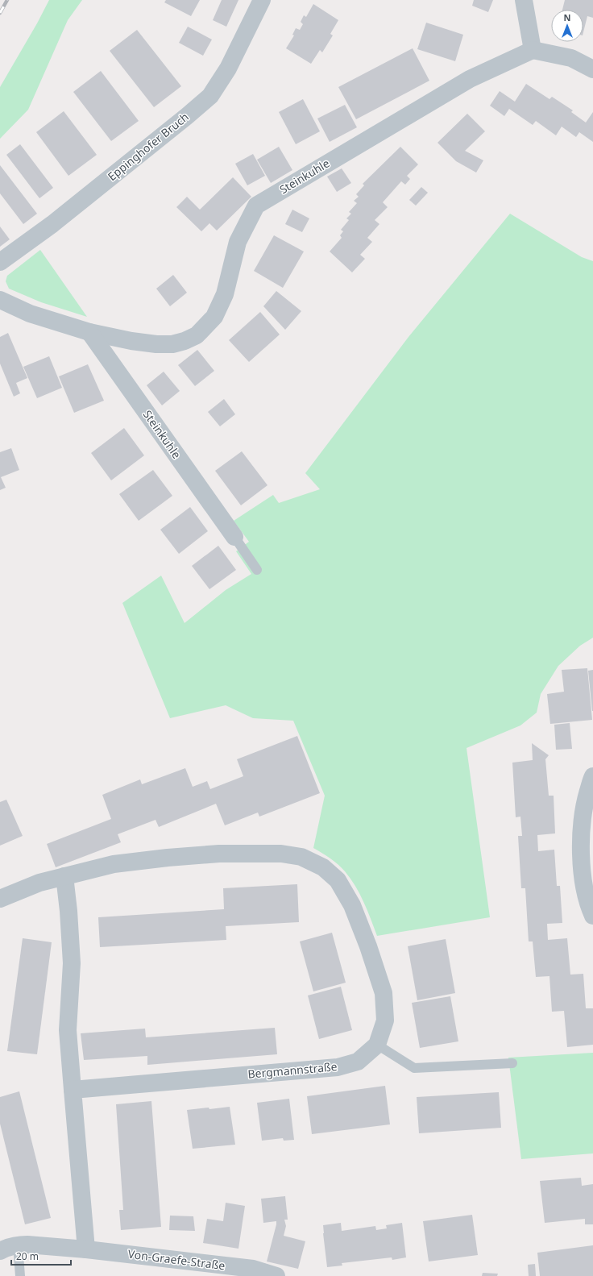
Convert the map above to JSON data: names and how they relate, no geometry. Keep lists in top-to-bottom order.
{
  "streets": {
    "street": [
      "Eppinghofer Bruch",
      "Steinkuhle",
      "Bergmannstraße",
      "Von-Graefe-Straße"
    ]
  },
  "scale_bar": "20 m",
  "north": "top"
}
